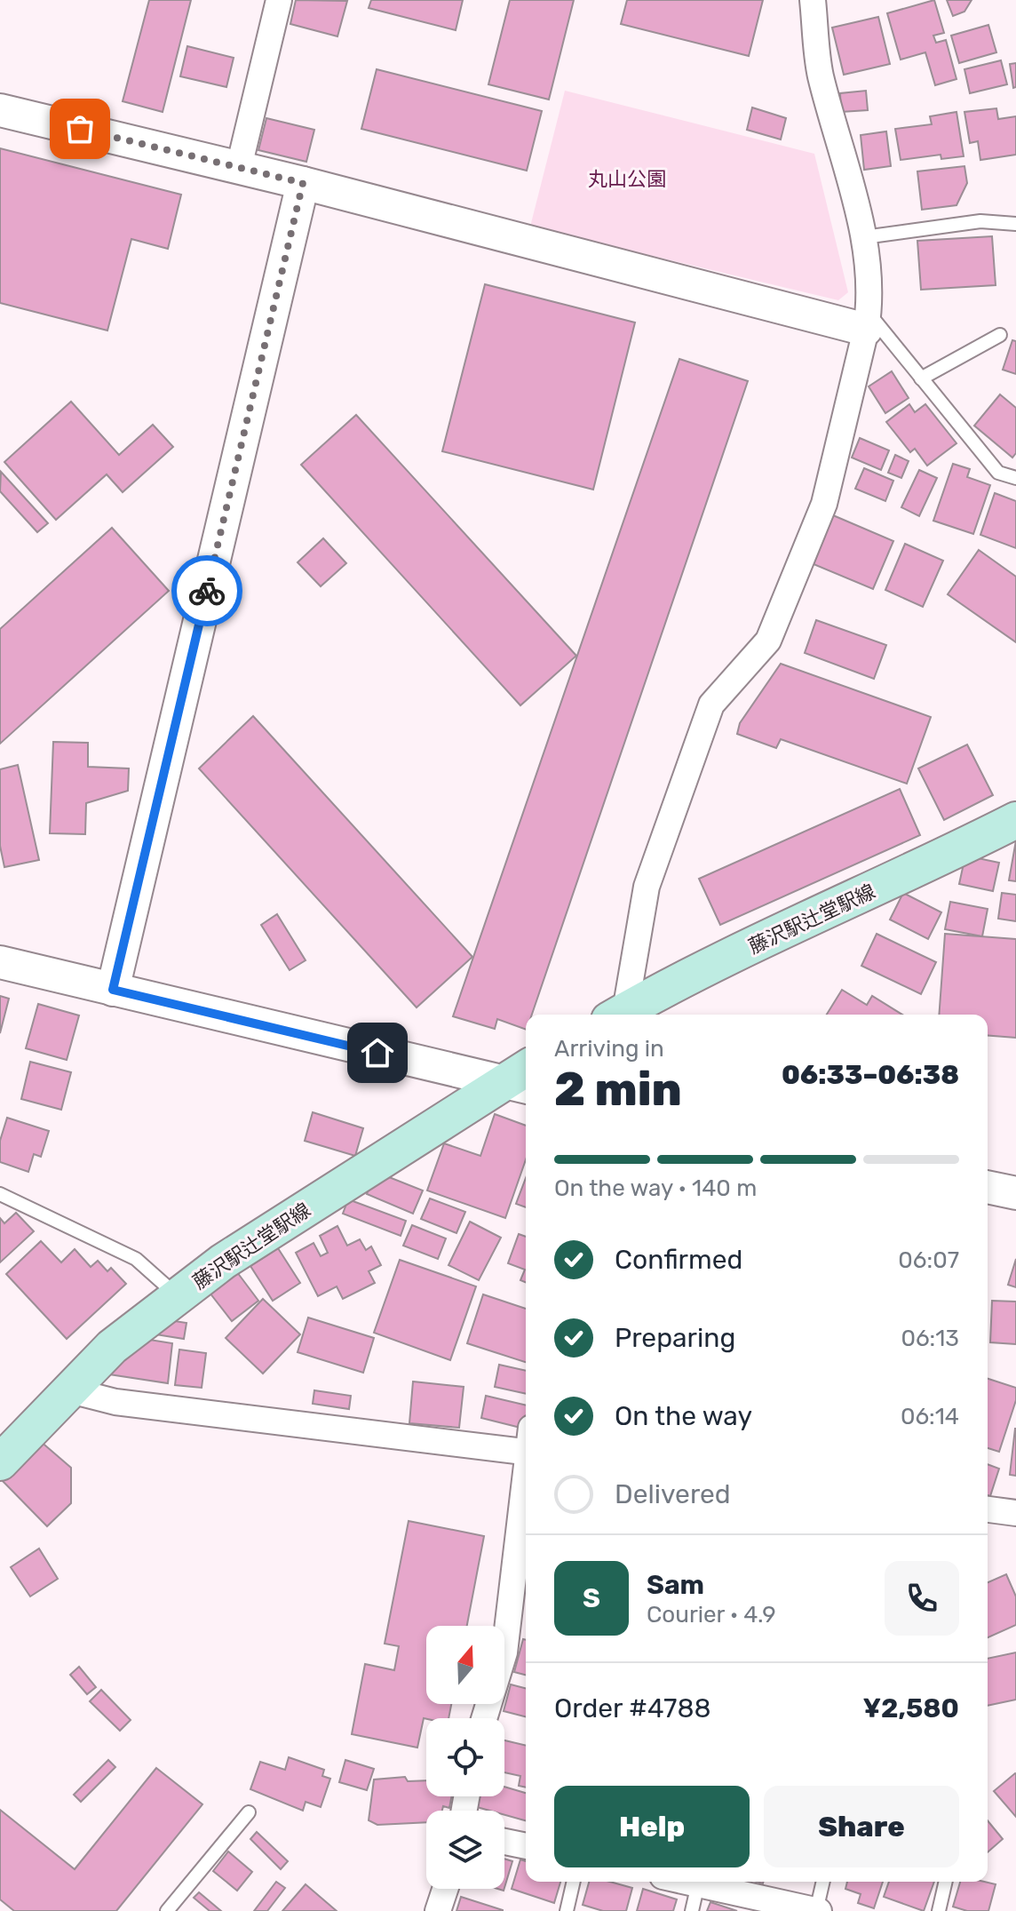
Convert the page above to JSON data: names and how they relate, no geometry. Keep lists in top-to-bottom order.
{
  "streets": {
    "main road": ["藤沢駅辻堂駅線"]
  },
  "parks": ["丸山公園"],
  "north": "top",
  "page": {
    "heading": ["2 min", "Arriving in", "06:33–06:38"],
    "panel": [
      "Sam",
      "Courier · 4.9",
      "Order #4788",
      "¥2,580"
    ],
    "bar": "On the way · 140 m",
    "list": [
      ["Confirmed", "06:07"],
      ["Preparing", "06:13"],
      ["On the way", "06:14"],
      "Delivered"
    ],
    "round": "S",
    "buttons": ["Help", "Share"]
  }
}
